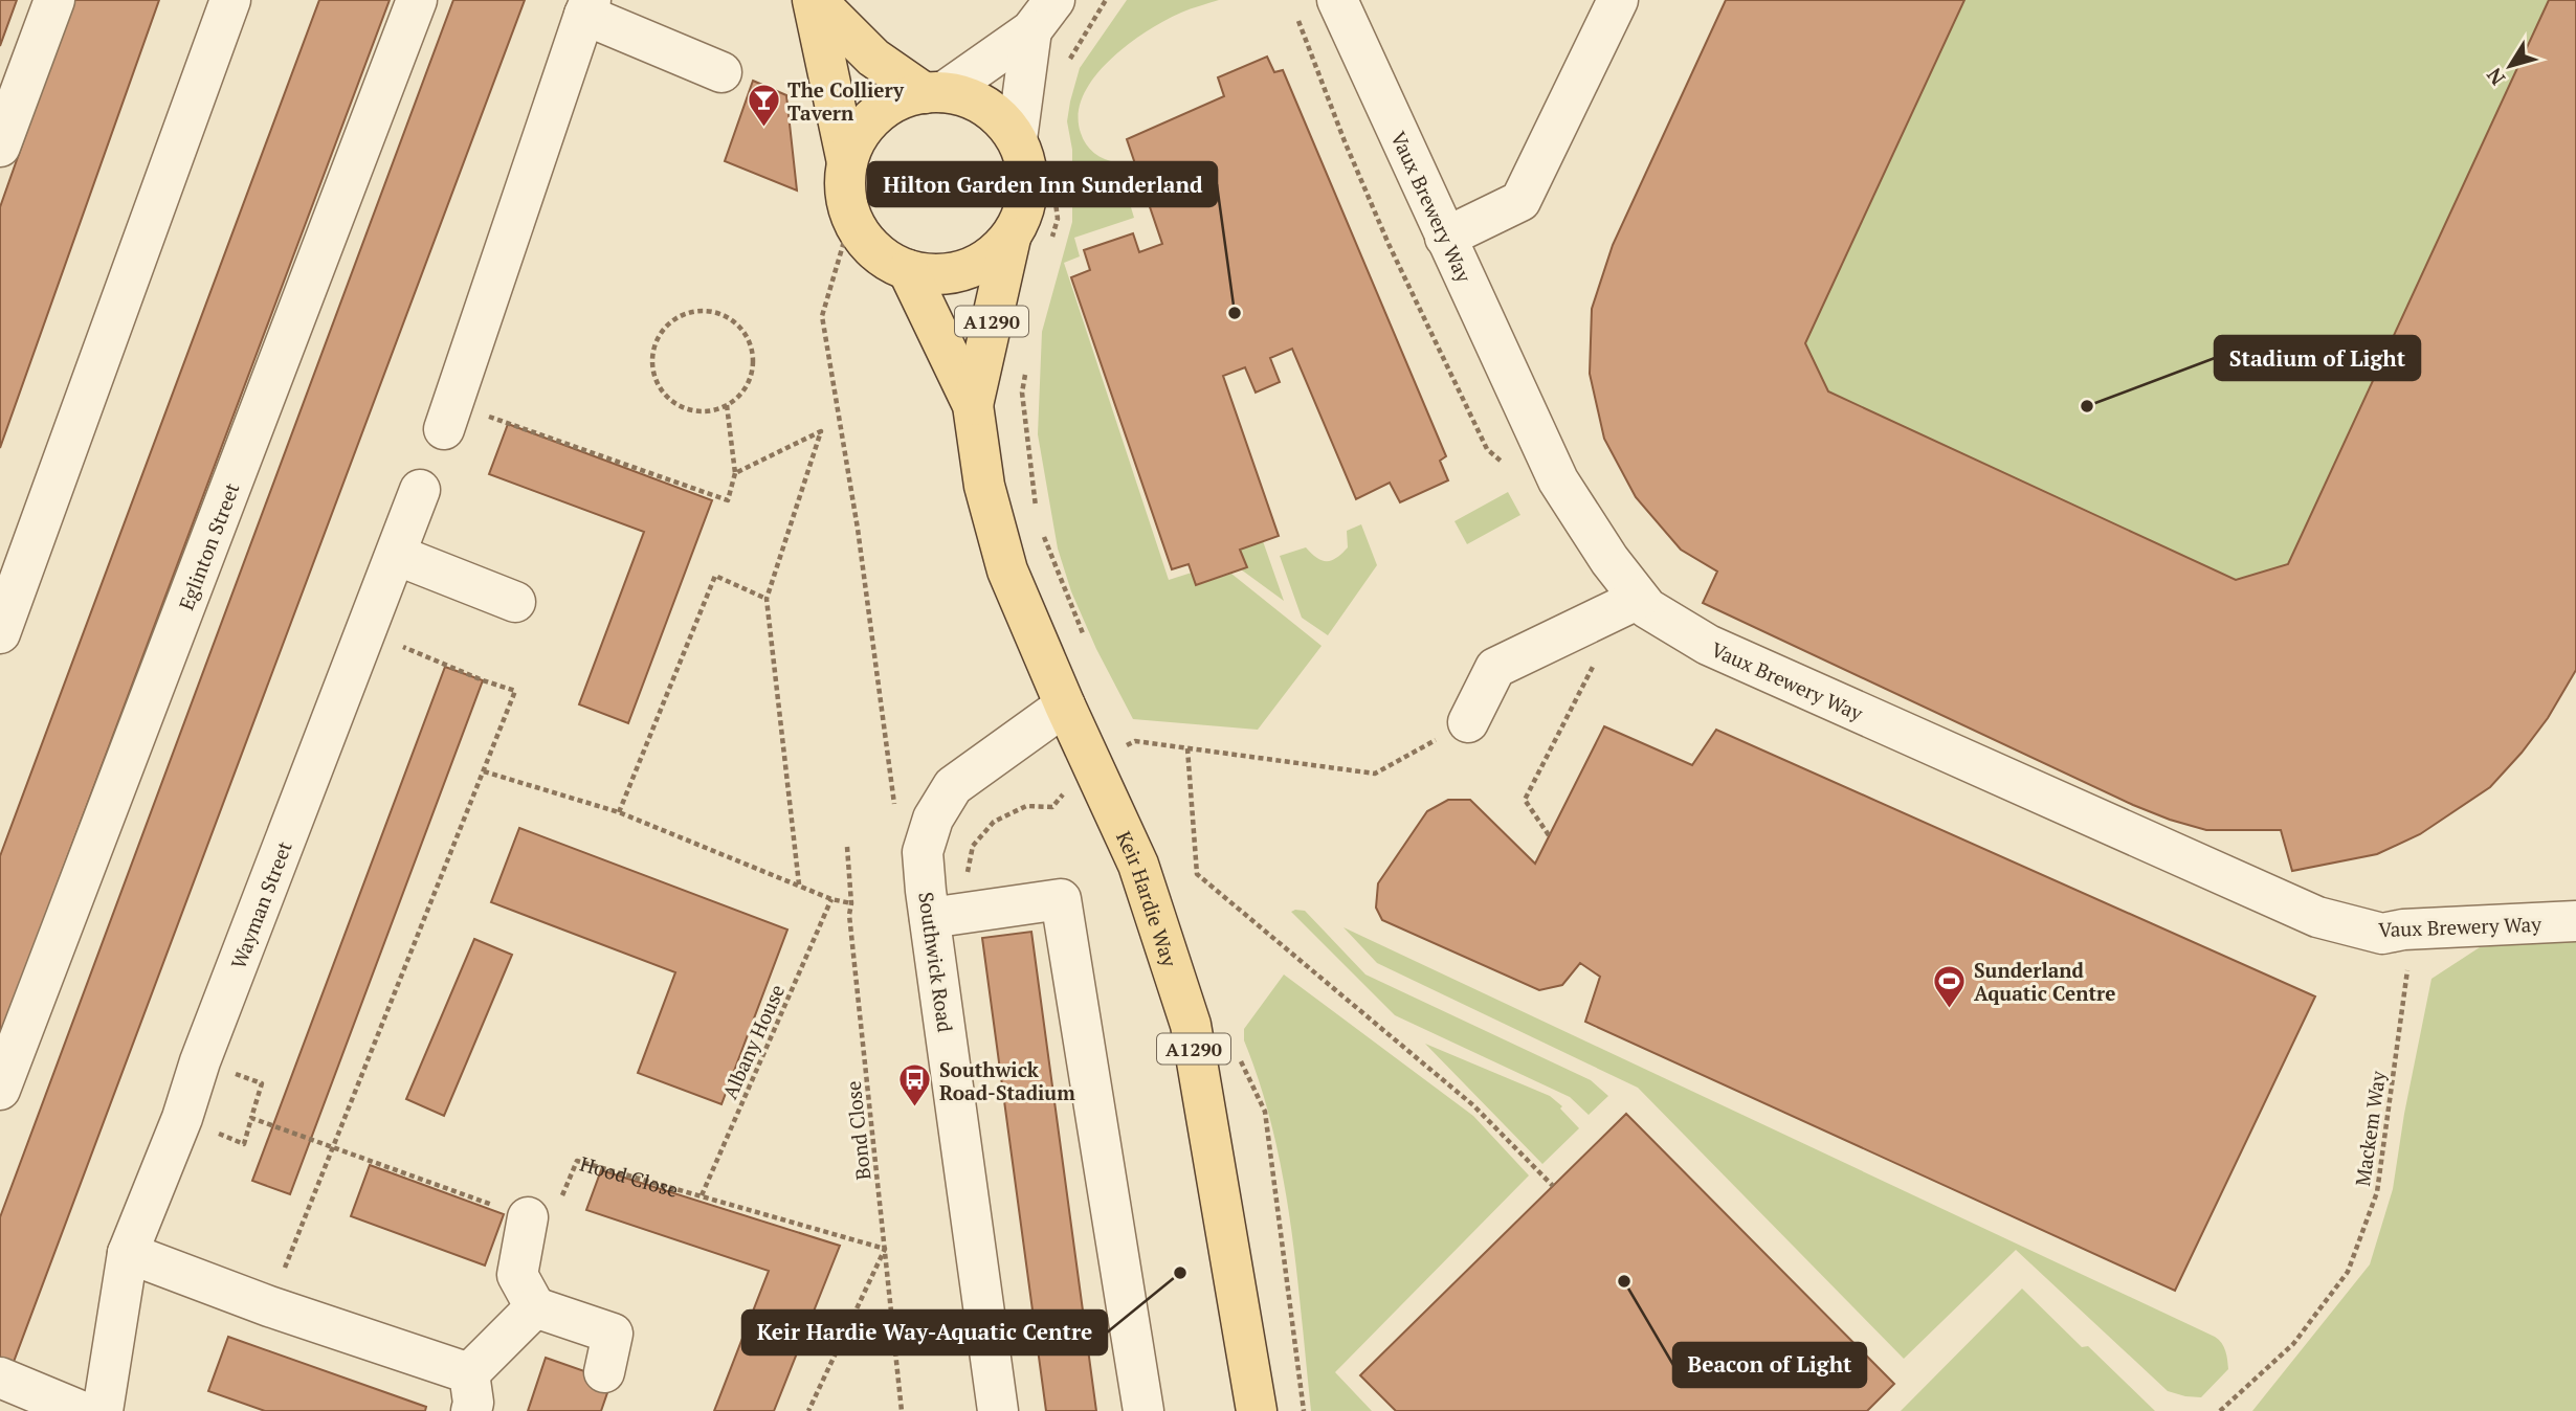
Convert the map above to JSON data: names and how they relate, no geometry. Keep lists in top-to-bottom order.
{
  "streets": {
    "main road": ["A1290", "Keir Hardie Way"],
    "street": [
      "Vaux Brewery Way",
      "Eglinton Street",
      "Wayman Street",
      "Southwick Road"
    ],
    "path": [
      "Albany House",
      "Mackem Way",
      "Bond Close",
      "Hood Close"
    ]
  },
  "crossings": [
    ["Vaux Brewery Way", "Mackem Way"],
    ["A1290", "Keir Hardie Way"],
    ["Keir Hardie Way", "Southwick Road"],
    ["Albany House", "Hood Close"],
    ["Bond Close", "Hood Close"]
  ],
  "places": {
    "bar": ["The Colliery Tavern"],
    "other": [
      "Hilton Garden Inn Sunderland",
      "Stadium of Light",
      "Keir Hardie Way-Aquatic Centre",
      "Beacon of Light"
    ],
    "sports": ["Sunderland Aquatic Centre"],
    "bus stop": ["Southwick Road-Stadium"]
  },
  "north": "bottom left"
}
